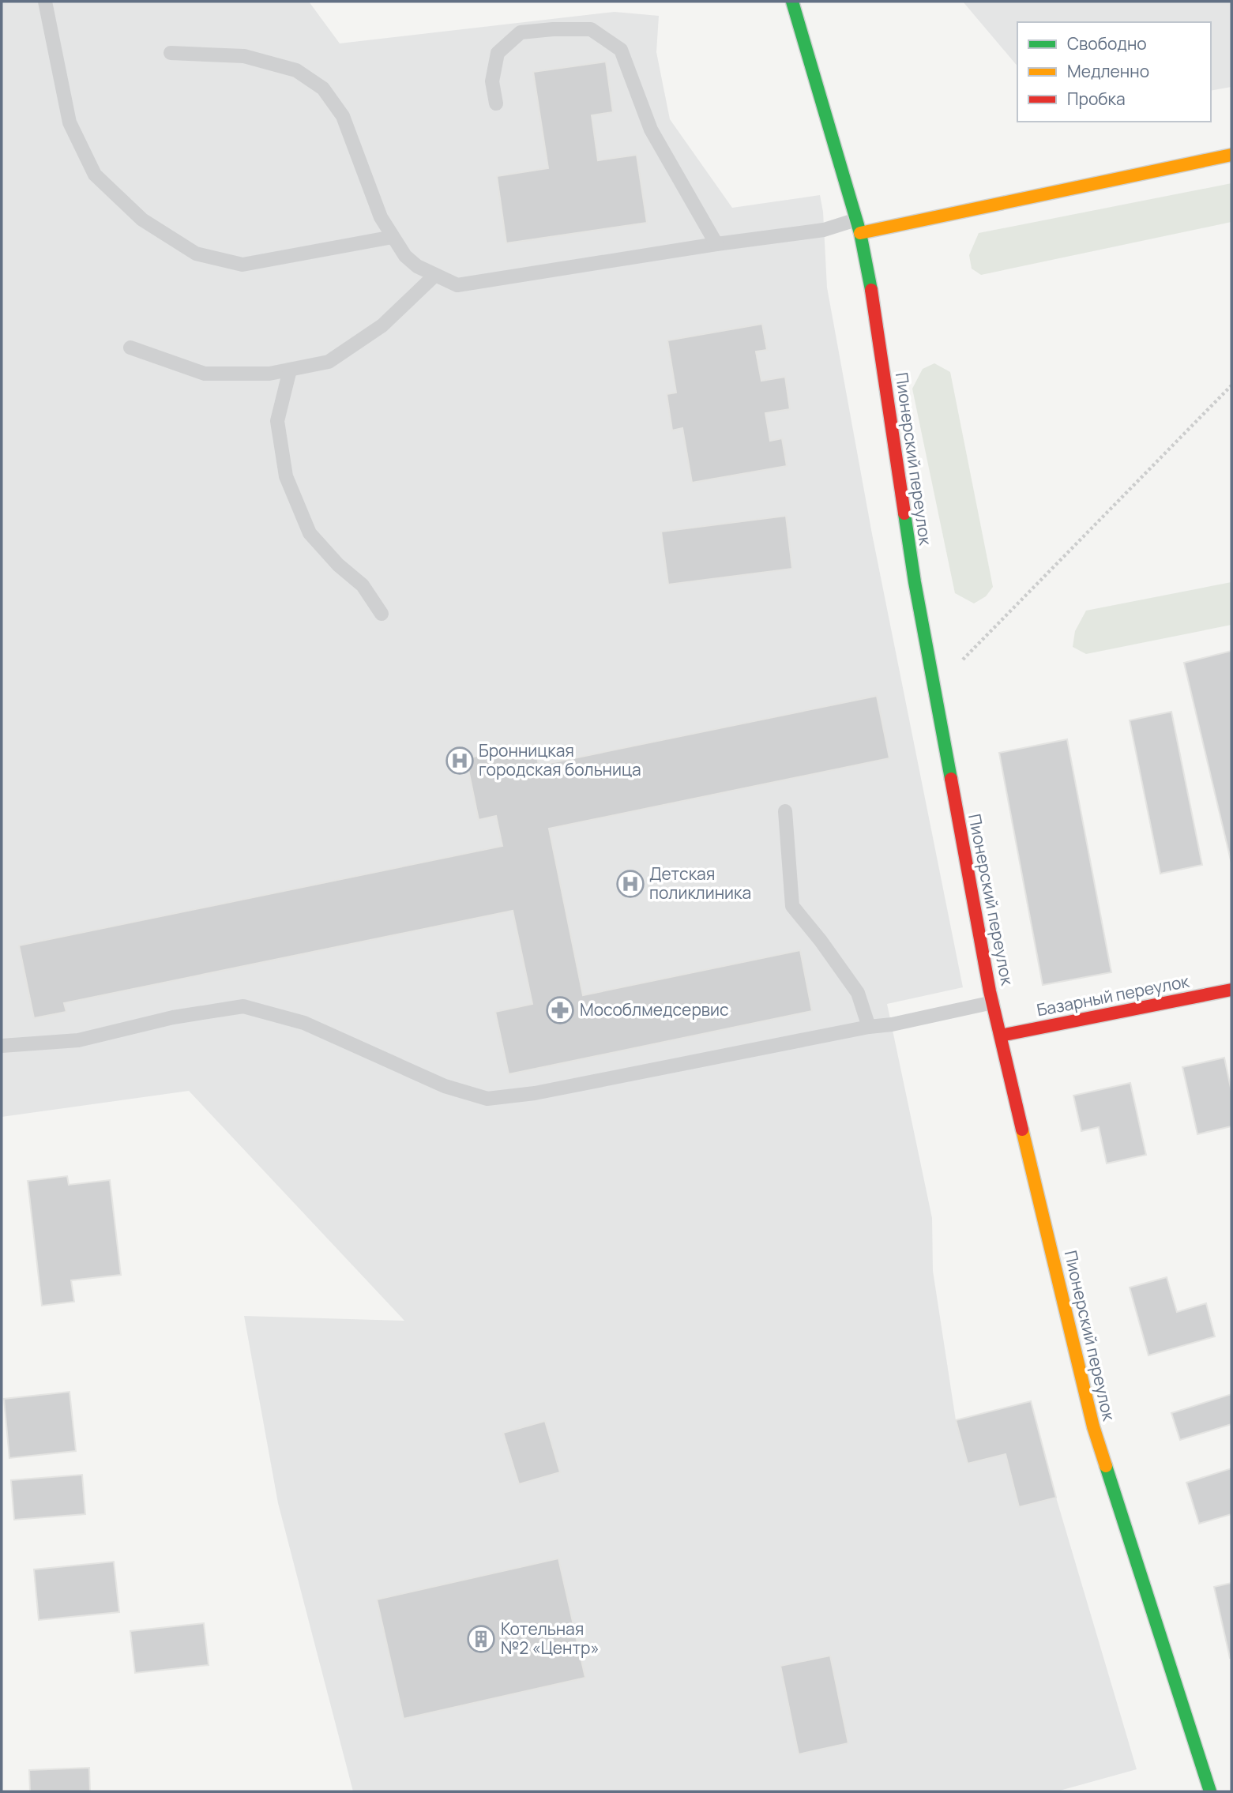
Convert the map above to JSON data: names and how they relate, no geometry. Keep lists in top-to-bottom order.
{
  "streets": {
    "street": ["Пионерский переулок", "Базарный переулок"]
  },
  "crossings": [
    ["Пионерский переулок", "Базарный переулок"]
  ],
  "places": {
    "hospital": ["Бронницкая городская больница", "Детская поликлиника"],
    "pharmacy": ["Мособлмедсервис"],
    "building": ["Котельная №2 «Центр»"]
  },
  "legend": ["Свободно", "Медленно", "Пробка"]
}
